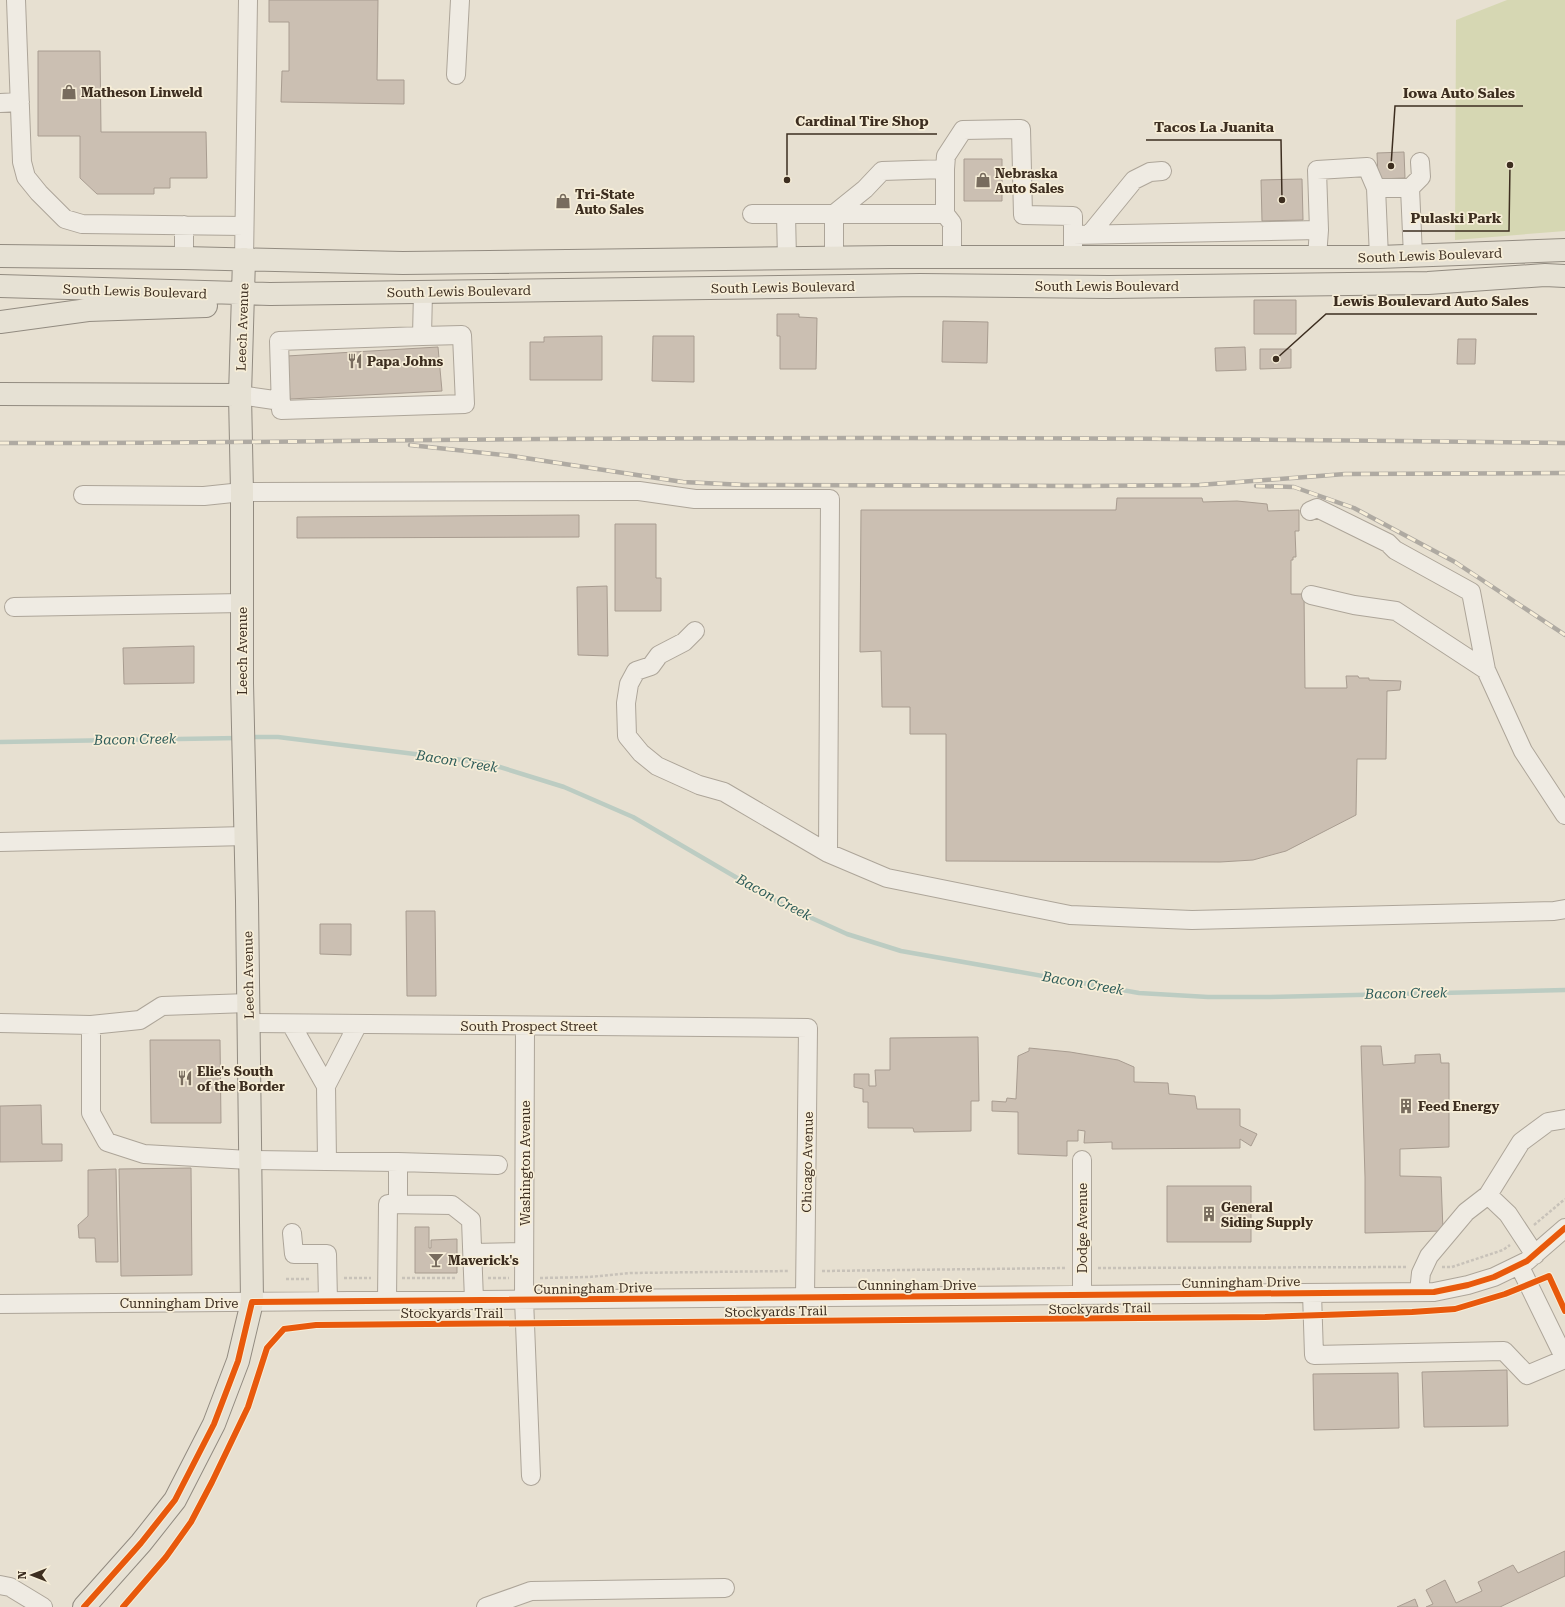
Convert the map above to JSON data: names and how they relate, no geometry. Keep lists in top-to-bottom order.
{
  "streets": {
    "main road": ["South Lewis Boulevard", "Leech Avenue"],
    "street": [
      "South Prospect Street",
      "Chicago Avenue",
      "Washington Avenue",
      "Dodge Avenue",
      "Cunningham Drive"
    ],
    "cycle path": ["Stockyards Trail"]
  },
  "crossings": [
    ["South Lewis Boulevard", "Leech Avenue"],
    ["Leech Avenue", "South Prospect Street"],
    ["Leech Avenue", "Cunningham Drive"],
    ["South Prospect Street", "Chicago Avenue"],
    ["South Prospect Street", "Washington Avenue"],
    ["Chicago Avenue", "Cunningham Drive"],
    ["Washington Avenue", "Cunningham Drive"],
    ["Dodge Avenue", "Cunningham Drive"]
  ],
  "water": ["Bacon Creek"],
  "places": {
    "shop": ["Matheson Linweld", "Nebraska Auto Sales", "Tri-State Auto Sales"],
    "other": [
      "Pulaski Park",
      "Iowa Auto Sales",
      "Cardinal Tire Shop",
      "Tacos La Juanita",
      "Lewis Boulevard Auto Sales"
    ],
    "restaurant": ["Papa Johns", "Elie's South of the Border"],
    "building": ["Feed Energy", "General Siding Supply"],
    "bar": ["Maverick's"]
  },
  "north": "left"
}
